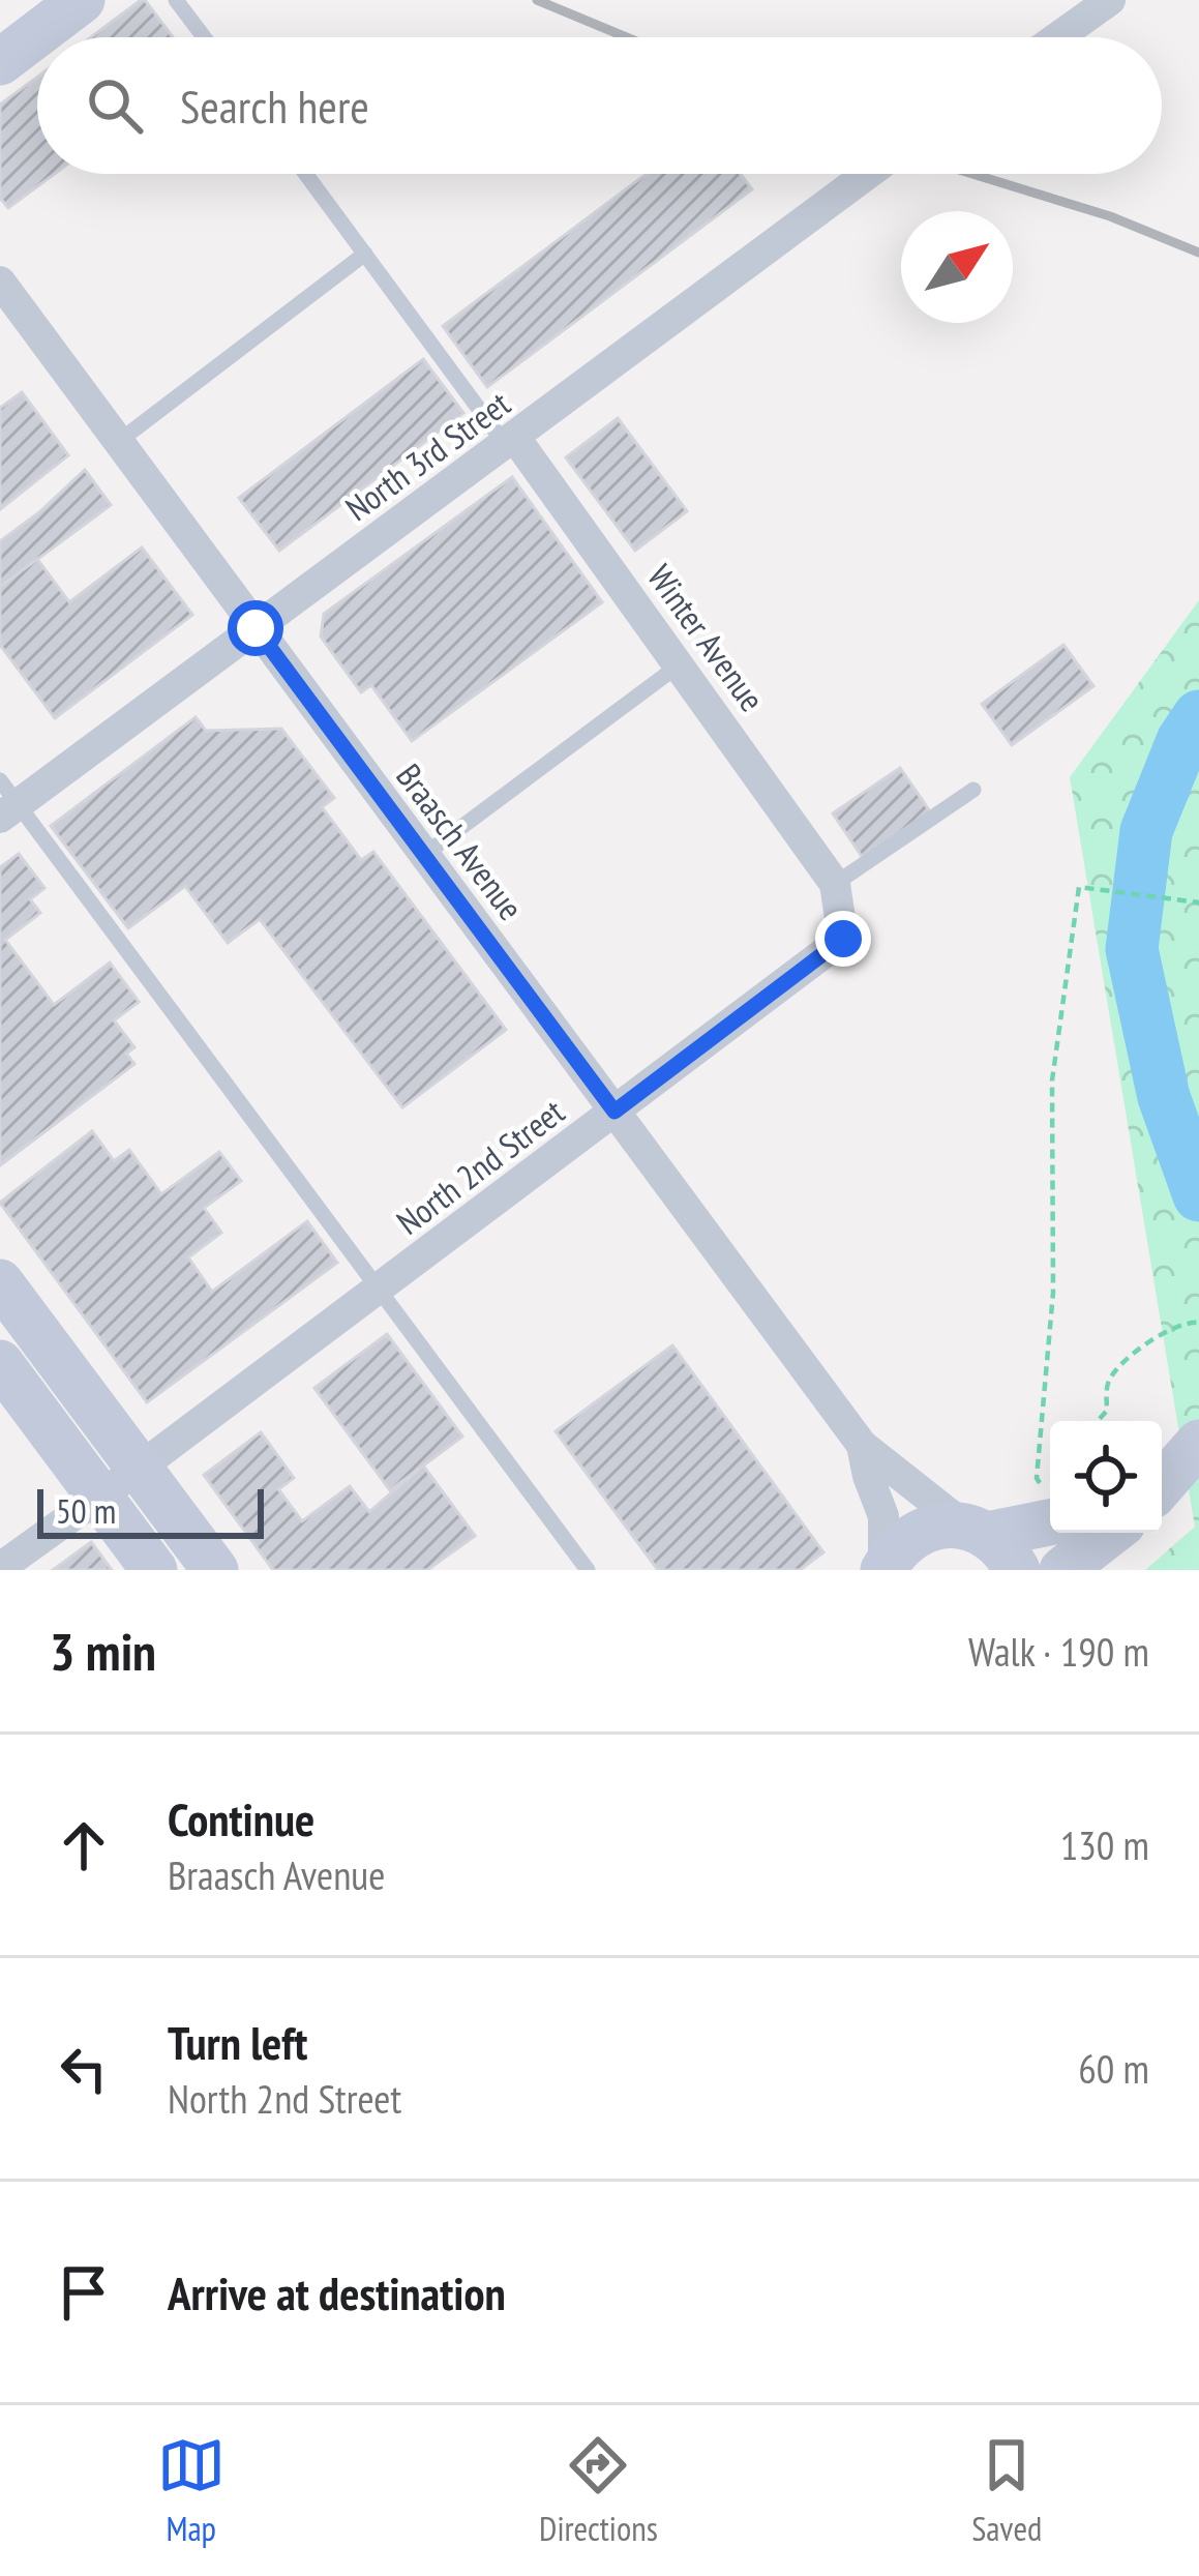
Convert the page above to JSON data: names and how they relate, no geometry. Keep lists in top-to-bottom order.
{
  "streets": {
    "street": [
      "North 3rd Street",
      "Winter Avenue",
      "Braasch Avenue",
      "North 2nd Street"
    ]
  },
  "crossings": [
    ["North 3rd Street", "Winter Avenue"],
    ["North 3rd Street", "Braasch Avenue"],
    ["Winter Avenue", "North 2nd Street"],
    ["Braasch Avenue", "North 2nd Street"]
  ],
  "scale_bar": "50 m",
  "north": "top right",
  "page": {
    "search": "Search here",
    "scale": "50 m",
    "heading": ["3 min", "Walk · 190 m"],
    "list": [
      ["Continue", "Braasch Avenue", "130 m"],
      ["Turn left", "North 2nd Street", "60 m"],
      "Arrive at destination"
    ],
    "nav": ["Map", "Directions", "Saved"]
  }
}
